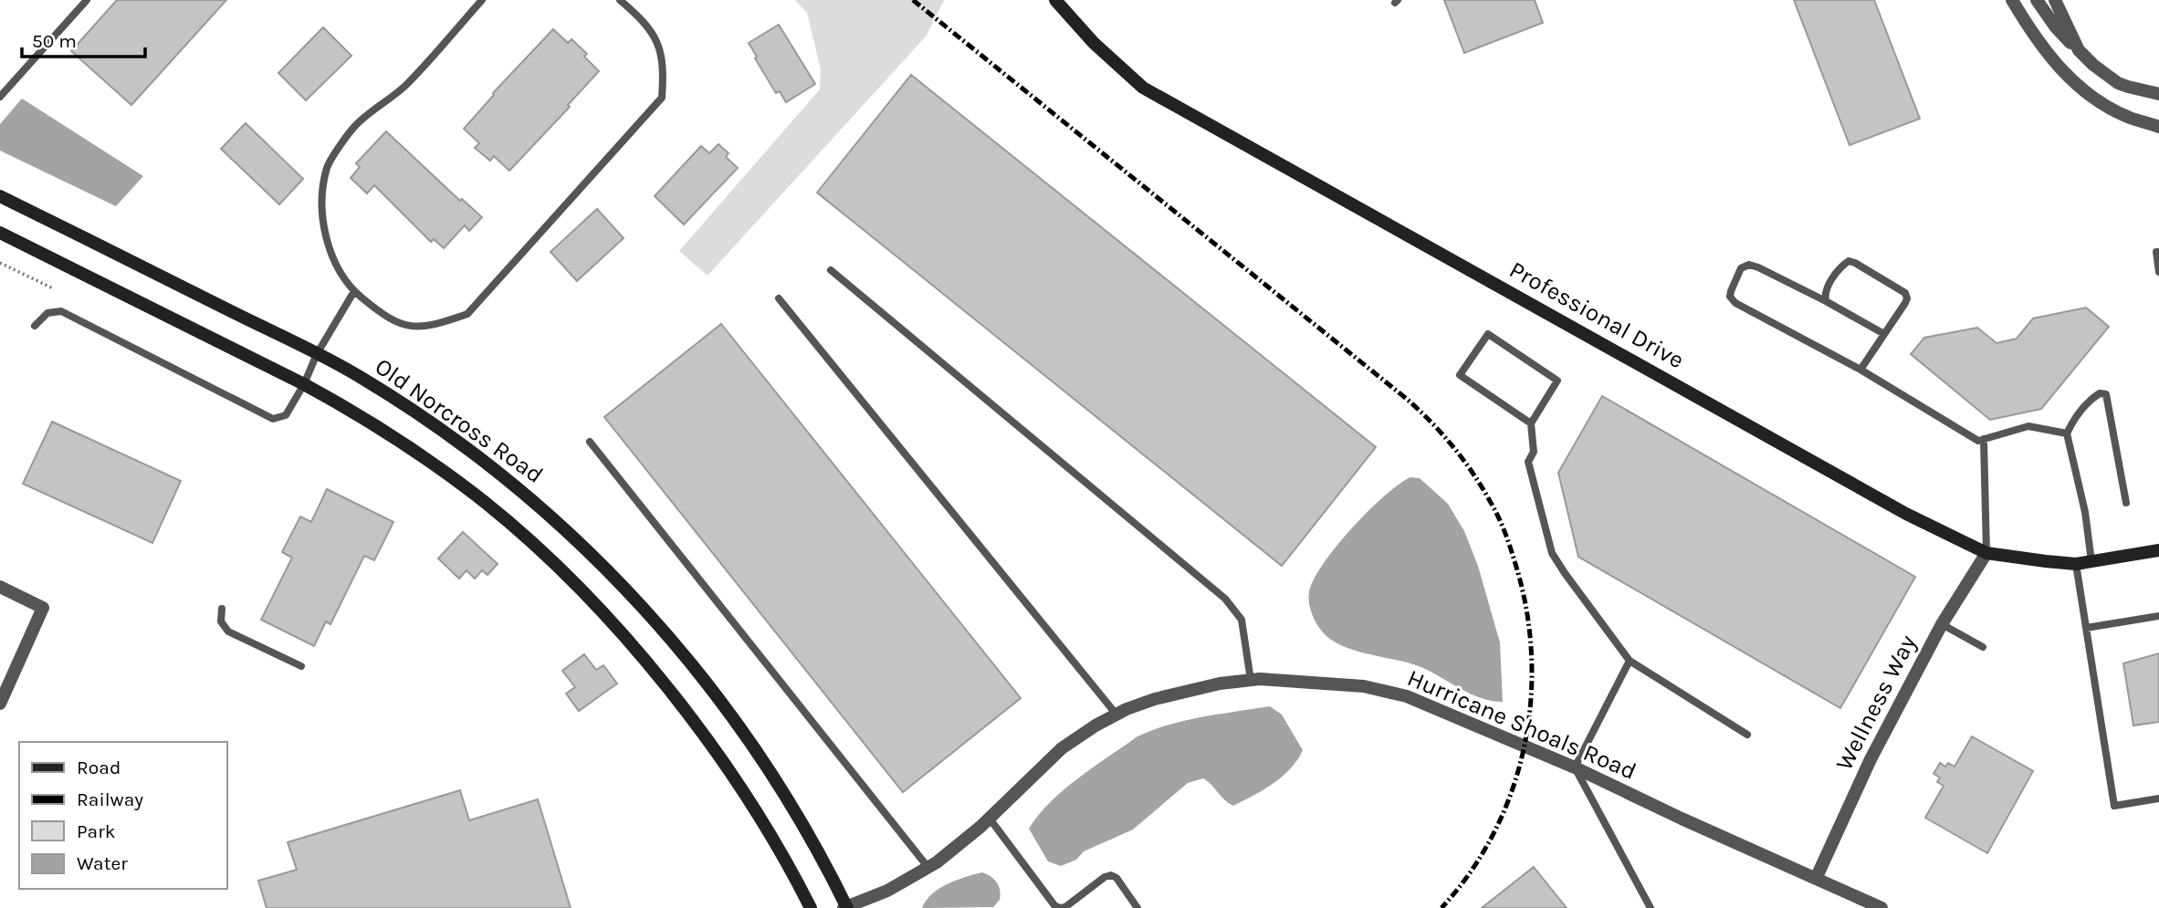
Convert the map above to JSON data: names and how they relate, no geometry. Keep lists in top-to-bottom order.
{
  "streets": {
    "main road": ["Professional Drive", "Old Norcross Road"],
    "street": ["Wellness Way", "Hurricane Shoals Road"]
  },
  "crossings": [
    ["Professional Drive", "Wellness Way"],
    ["Old Norcross Road", "Hurricane Shoals Road"],
    ["Wellness Way", "Hurricane Shoals Road"]
  ],
  "legend": [
    "Road",
    "Railway",
    "Park",
    "Water"
  ],
  "scale_bar": "50 m"
}
